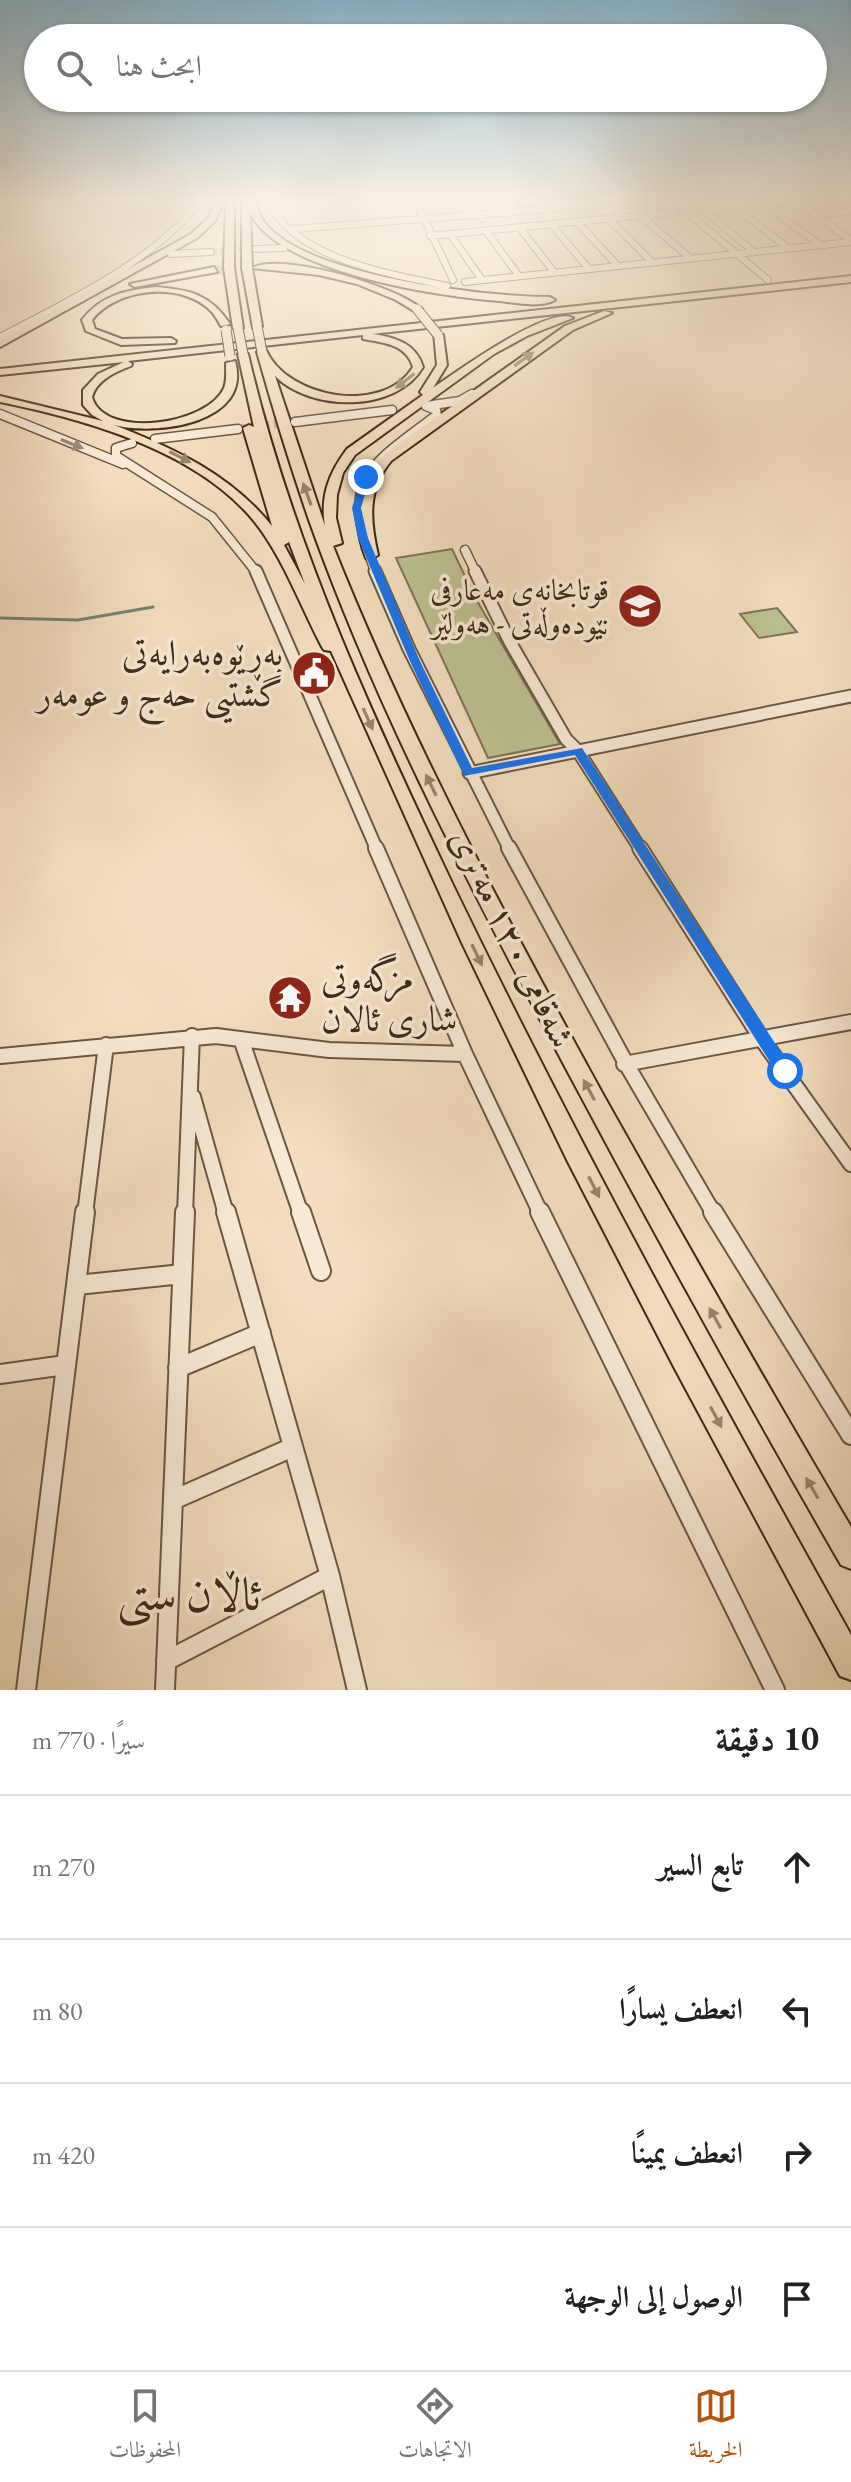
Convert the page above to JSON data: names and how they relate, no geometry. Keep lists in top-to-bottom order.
{
  "streets": {
    "highway": ["شەقامی ١٢٠ مەتری"]
  },
  "districts": ["ئاڵان ستی"],
  "places": {
    "school or university": ["قوتابخانەی مەعارفی نێودەوڵەتی - هەولێر"],
    "public building": ["بەڕێوەبەرایەتی گشتیی حەج و عومەر"],
    "temple": ["مزگەوتی شاری ئالان"]
  },
  "page": {
    "search": "ابحث هنا",
    "heading": ["10 دقيقة", "سيرًا · 770 m"],
    "list": [
      ["تابع السير", "270 m"],
      ["انعطف يسارًا", "80 m"],
      ["انعطف يمينًا", "420 m"],
      "الوصول إلى الوجهة"
    ],
    "nav": ["الخريطة", "الاتجاهات", "المحفوظات"]
  }
}
